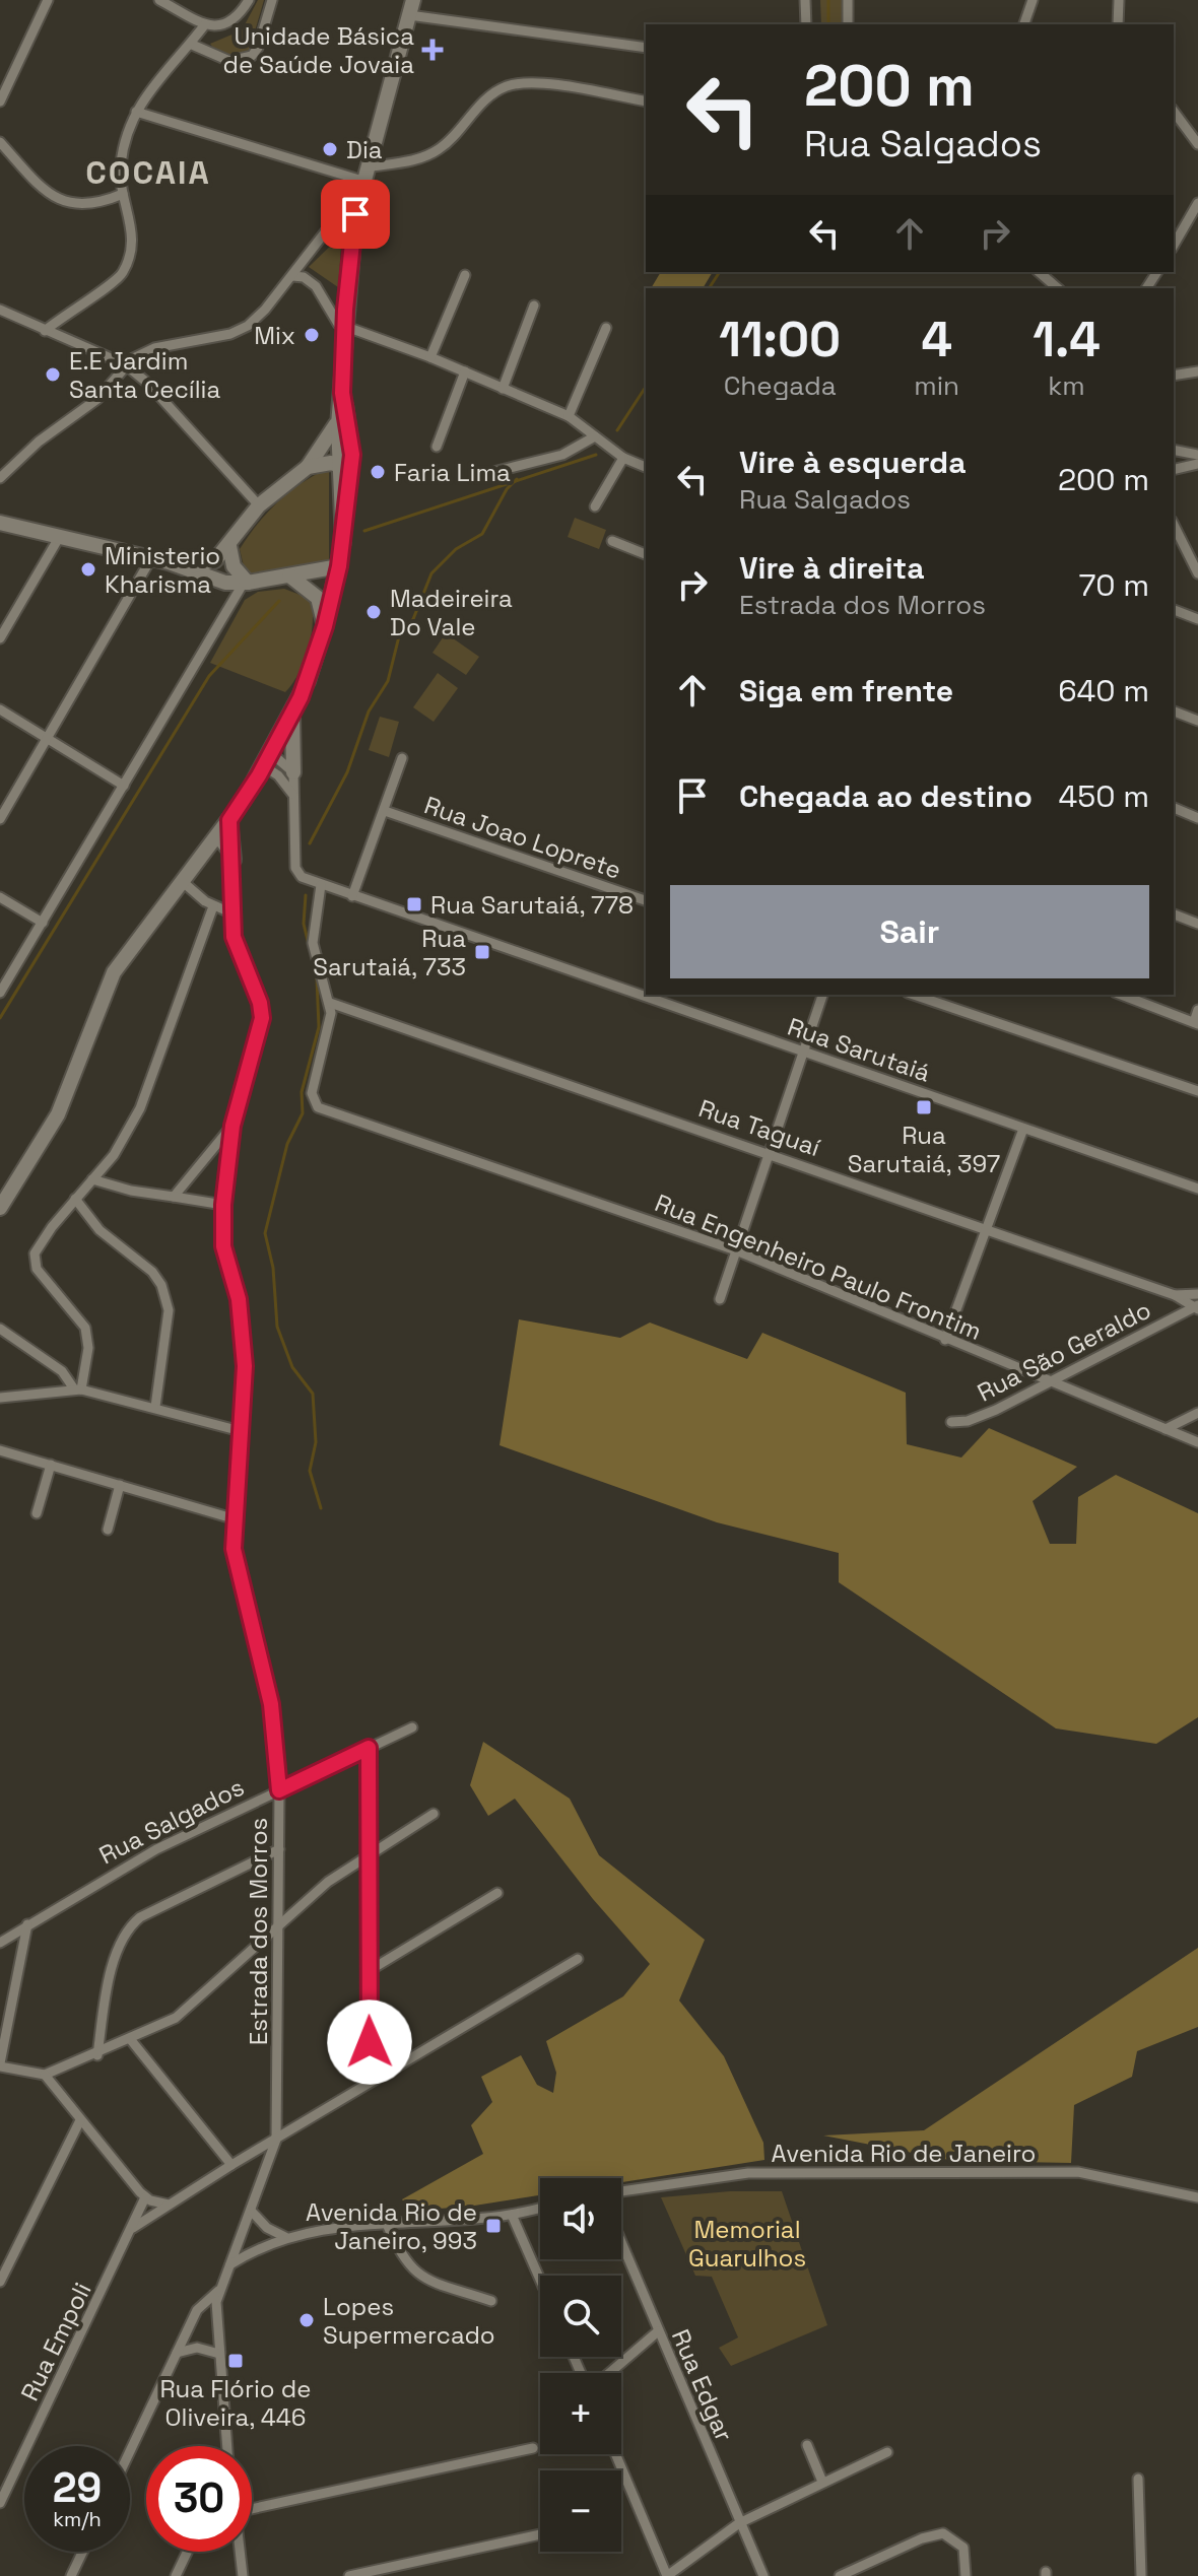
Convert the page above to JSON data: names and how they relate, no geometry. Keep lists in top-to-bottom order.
{
  "streets": {
    "street": [
      "Rua Joao Loprete",
      "Rua Sarutaiá",
      "Rua Taguaí",
      "Rua Engenheiro Paulo Frontim",
      "Rua São Geraldo",
      "Rua Salgados",
      "Estrada dos Morros",
      "Avenida Rio de Janeiro",
      "Rua Empoli",
      "Rua Edgar"
    ]
  },
  "crossings": [
    ["Rua Taguaí", "Rua Engenheiro Paulo Frontim"],
    ["Rua Taguaí", "Rua São Geraldo"],
    ["Rua Engenheiro Paulo Frontim", "Rua São Geraldo"],
    ["Rua Salgados", "Estrada dos Morros"]
  ],
  "districts": ["COCAIA"],
  "parks": ["Memorial Guarulhos"],
  "places": {
    "health": ["Unidade Básica de Saúde Jovaia"],
    "other": [
      "Dia",
      "Mix",
      "E.E Jardim Santa Cecília",
      "Faria Lima",
      "Ministerio Kharisma",
      "Madeireira Do Vale",
      "Lopes Supermercado"
    ],
    "transit": [
      "Rua Sarutaiá, 778",
      "Rua Sarutaiá, 733",
      "Rua Sarutaiá, 397",
      "Avenida Rio de Janeiro, 993",
      "Rua Flório de Oliveira, 446"
    ]
  },
  "page": {
    "turn": ["200 m", "Rua Salgados"],
    "eta": [
      "11:00",
      "Chegada",
      "4",
      "min",
      "1.4",
      "km"
    ],
    "list": [
      {
        "name": "Vire à esquerda",
        "note": "Rua Salgados",
        "value": "200 m"
      },
      {
        "name": "Vire à direita",
        "note": "Estrada dos Morros",
        "value": "70 m"
      },
      {
        "name": "Siga em frente",
        "value": "640 m"
      },
      {
        "name": "Chegada ao destino",
        "value": "450 m"
      }
    ],
    "buttons": "Sair",
    "map_buttons": ["+", "−"],
    "speed": "29 km/h",
    "limit": "30"
  }
}
